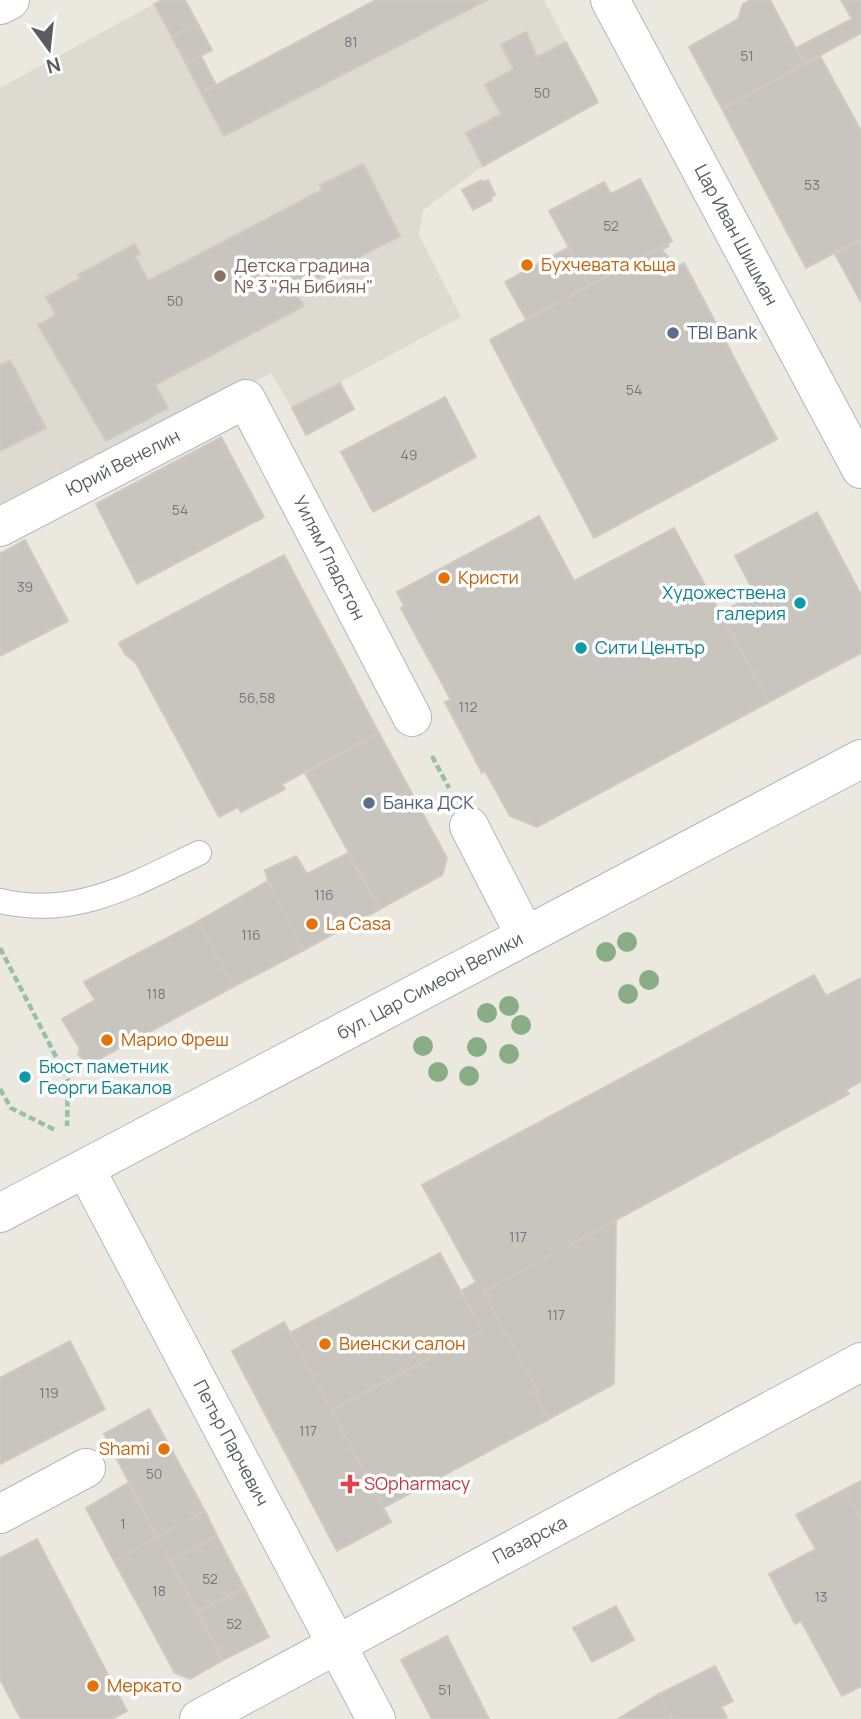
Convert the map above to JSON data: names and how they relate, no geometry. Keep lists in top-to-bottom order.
{
  "streets": {
    "street": [
      "Цар Иван Шишман",
      "Юрий Венелин",
      "Уилям Гладстон",
      "бул. Цар Симеон Велики",
      "Петър Парчевич",
      "Пазарска"
    ]
  },
  "crossings": [
    ["Юрий Венелин", "Уилям Гладстон"],
    ["бул. Цар Симеон Велики", "Петър Парчевич"],
    ["Петър Парчевич", "Пазарска"]
  ],
  "places": {
    "other": [
      "Бухчевата къща",
      "Детска градина № 3 \"Ян Бибиян\"",
      "TBI Bank",
      "Кристи",
      "Художествена галерия",
      "Сити Център",
      "Банка ДСК",
      "La Casa",
      "Марио Фреш",
      "Бюст паметник Георги Бакалов",
      "Виенски салон",
      "Shami",
      "Меркато"
    ],
    "health": ["SOpharmacy"]
  },
  "house_numbers": [
    "81",
    "51",
    "50",
    "53",
    "52",
    "50",
    "54",
    "49",
    "54",
    "39",
    "56,58",
    "112",
    "116",
    "116",
    "118",
    "117",
    "117",
    "119",
    "117",
    "50",
    "1",
    "52",
    "18",
    "13",
    "52",
    "51"
  ],
  "north": "bottom"
}
